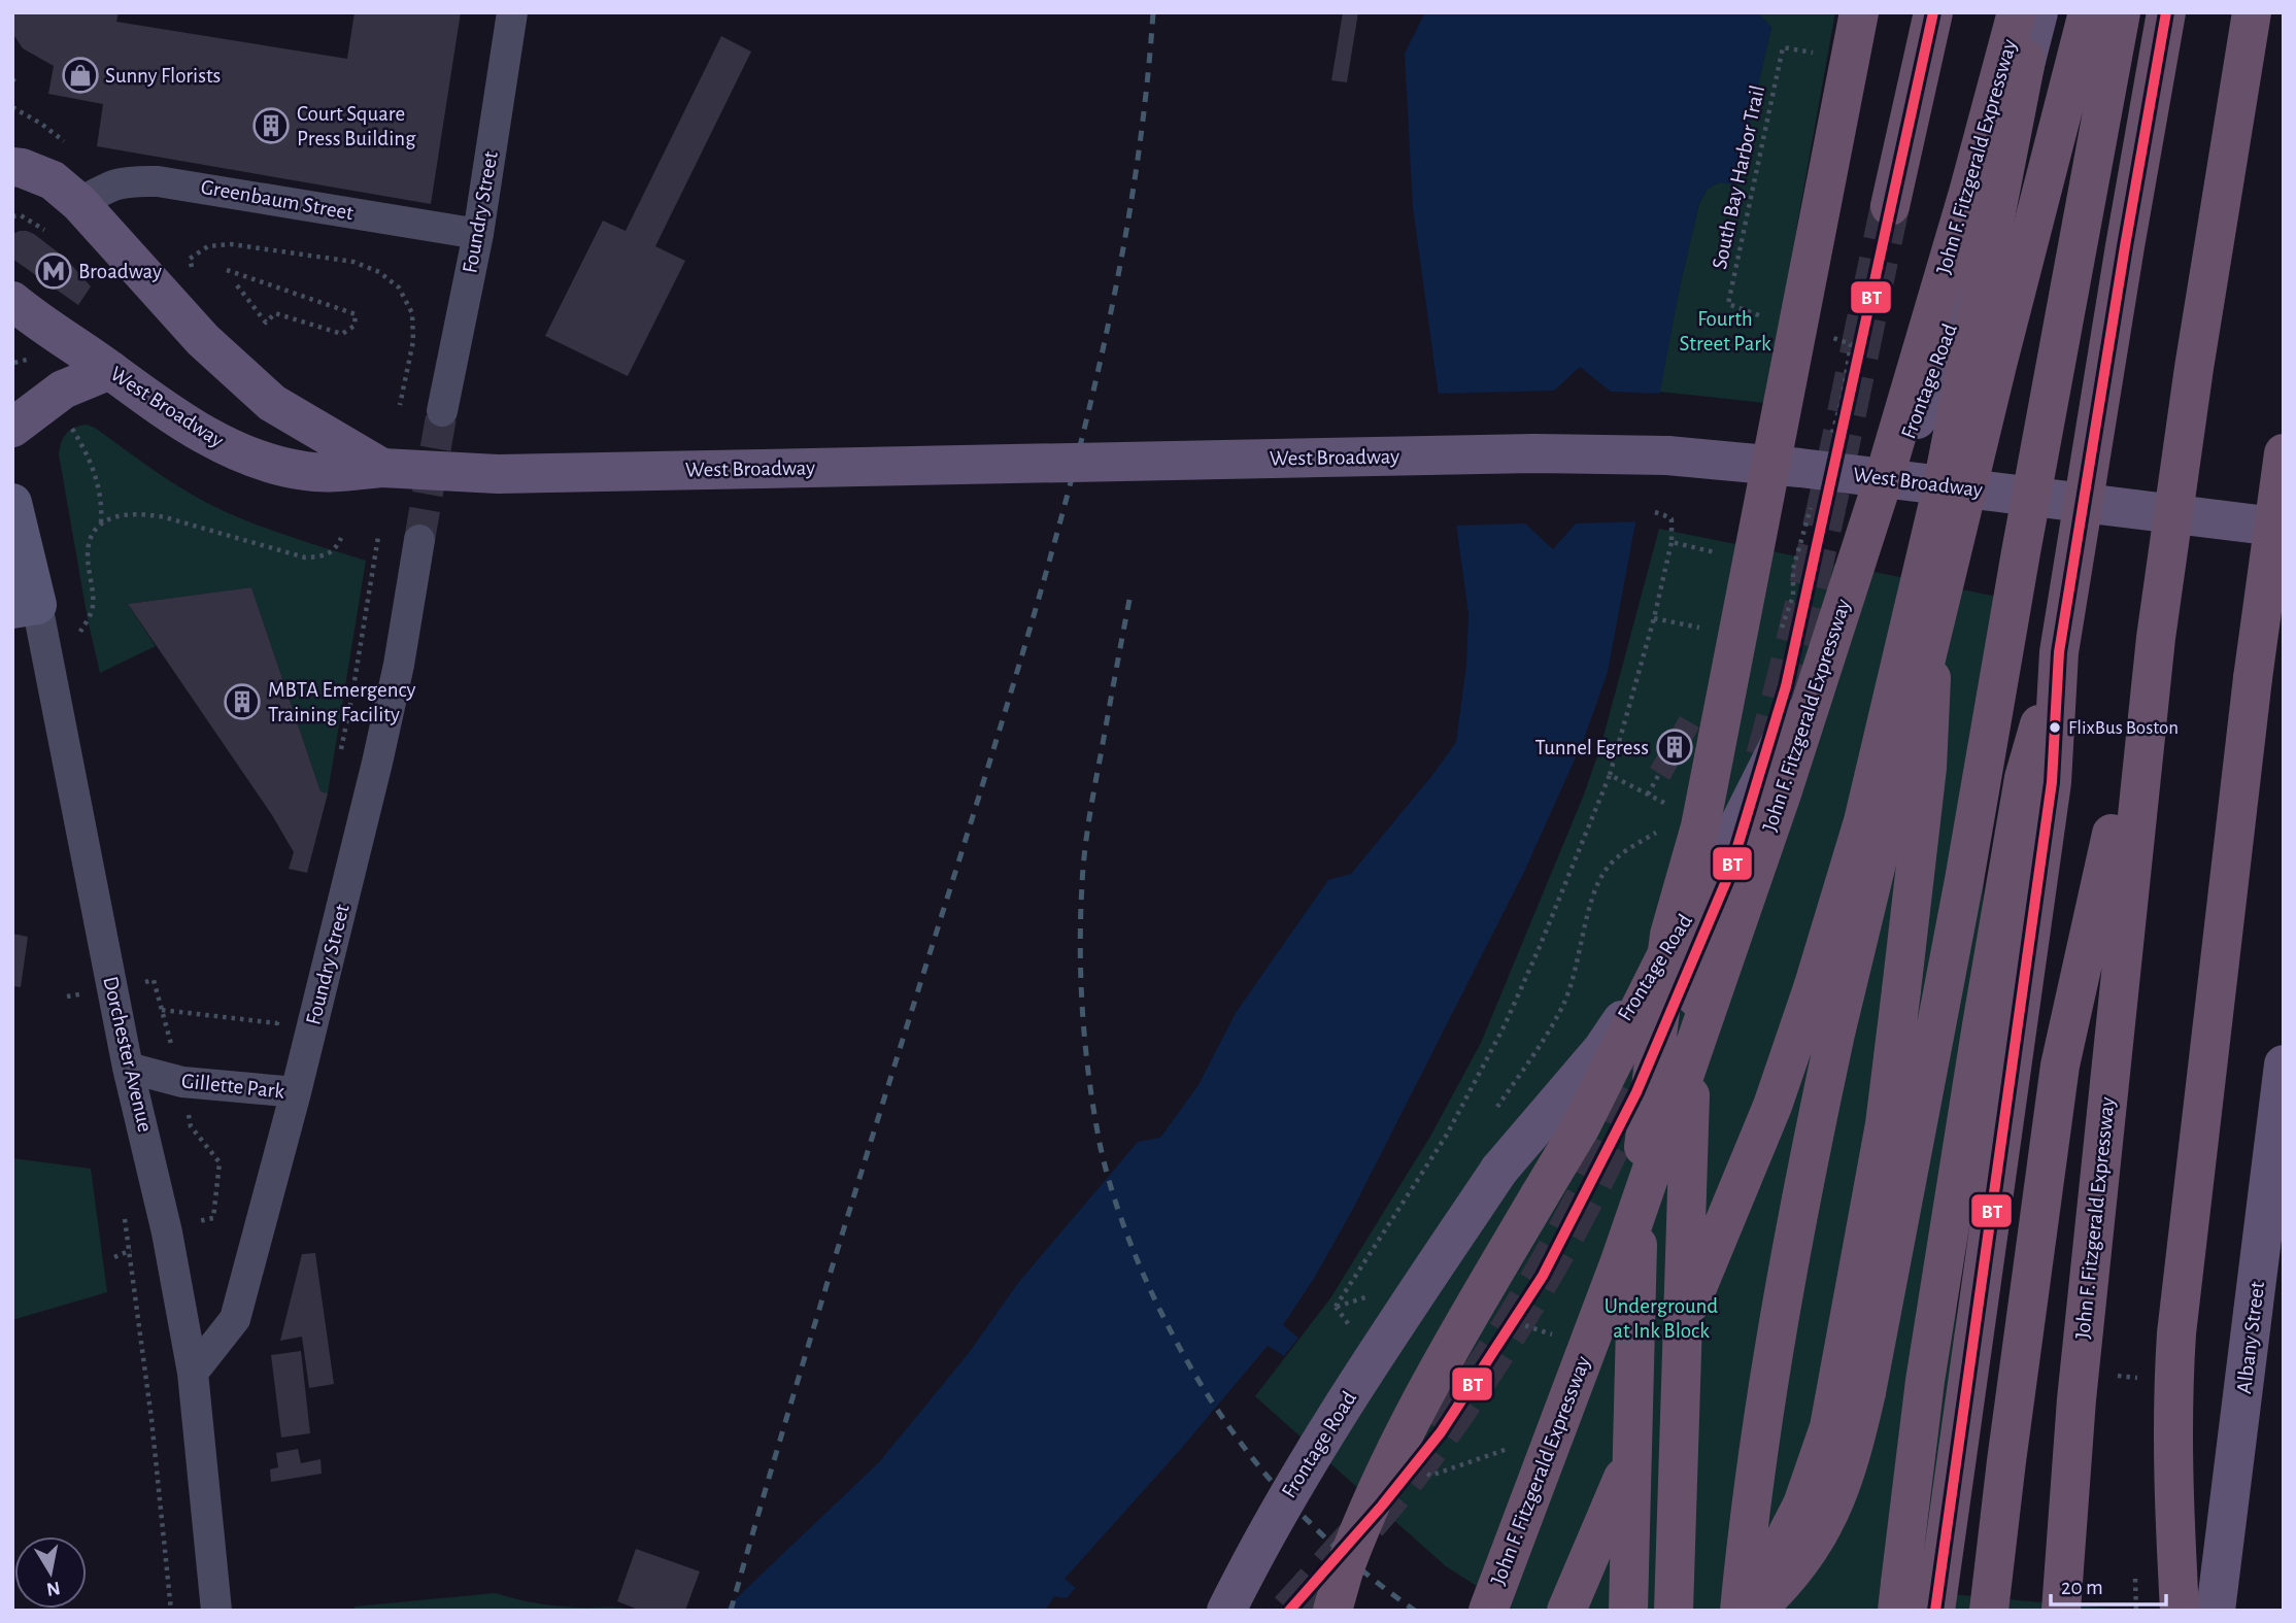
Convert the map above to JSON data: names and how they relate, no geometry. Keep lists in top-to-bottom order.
{
  "streets": {
    "highway": ["John F. Fitzgerald Expressway"],
    "main road": [
      "Frontage Road",
      "West Broadway",
      "Dorchester Avenue",
      "Albany Street"
    ],
    "street": ["Greenbaum Street", "Foundry Street", "Gillette Park"],
    "path": ["South Bay Harbor Trail"]
  },
  "crossings": [
    ["Greenbaum Street", "Foundry Street"],
    ["Greenbaum Street", "West Broadway"],
    ["Foundry Street", "Dorchester Avenue"],
    ["Foundry Street", "Gillette Park"],
    ["Frontage Road", "West Broadway"],
    ["Dorchester Avenue", "Gillette Park"]
  ],
  "parks": ["Fourth Street Park", "Underground at Ink Block"],
  "places": {
    "shop": ["Sunny Florists"],
    "building": ["Court Square Press Building", "MBTA Emergency Training Facility", "Tunnel Egress"],
    "metro station": ["Broadway"],
    "other": ["FlixBus Boston"]
  },
  "lines": ["transit line BT"],
  "scale_bar": "20 m",
  "north": "bottom"
}
